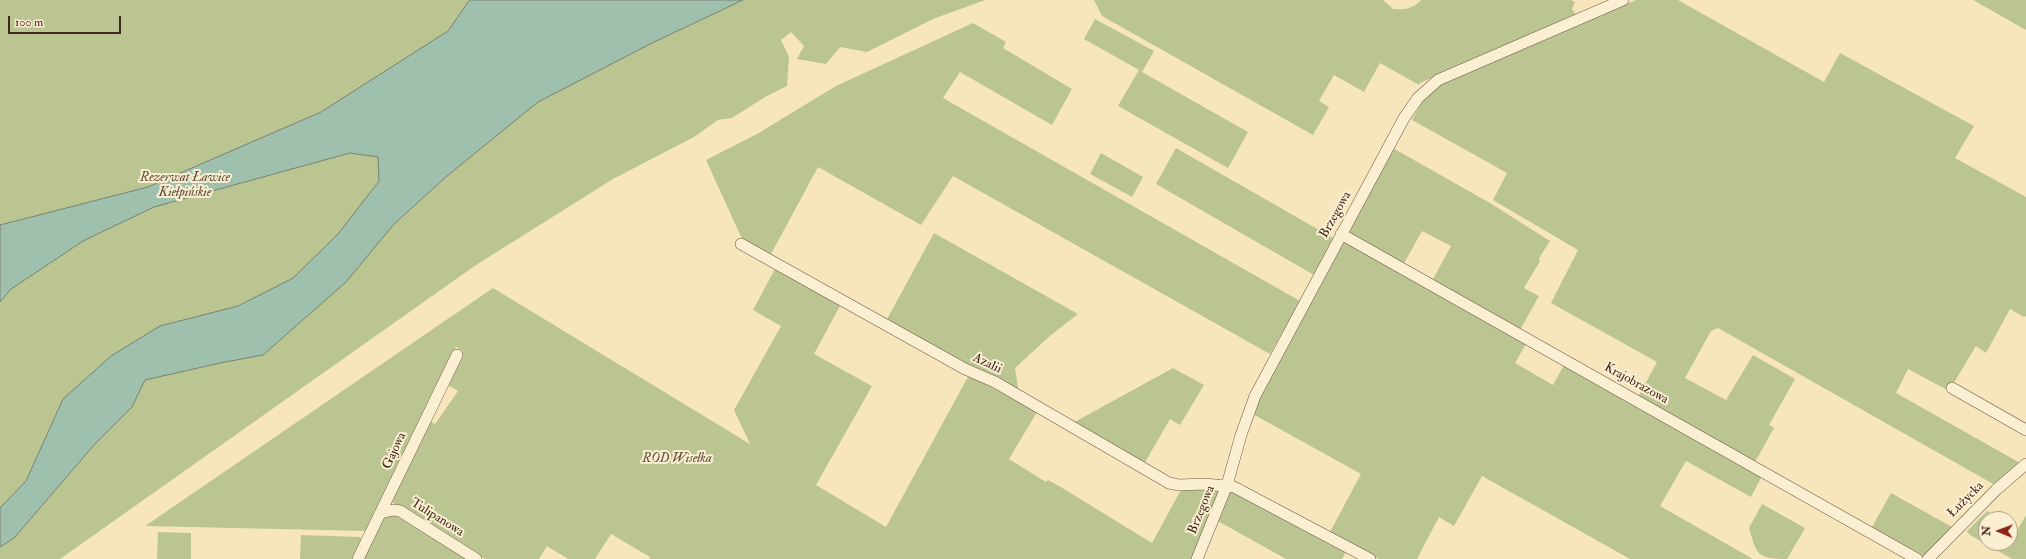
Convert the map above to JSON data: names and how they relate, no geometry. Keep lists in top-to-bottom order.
{
  "streets": {
    "street": [
      "Brzegowa",
      "Azalii",
      "Krajobrazowa",
      "Gajowa",
      "Łużycka",
      "Tulipanowa"
    ]
  },
  "crossings": [
    ["Brzegowa", "Azalii"],
    ["Brzegowa", "Krajobrazowa"],
    ["Gajowa", "Tulipanowa"]
  ],
  "parks": ["Rezerwat Ławice Kiełpińskie", "ROD Wisełka"],
  "scale_bar": "100 m",
  "north": "left"
}
